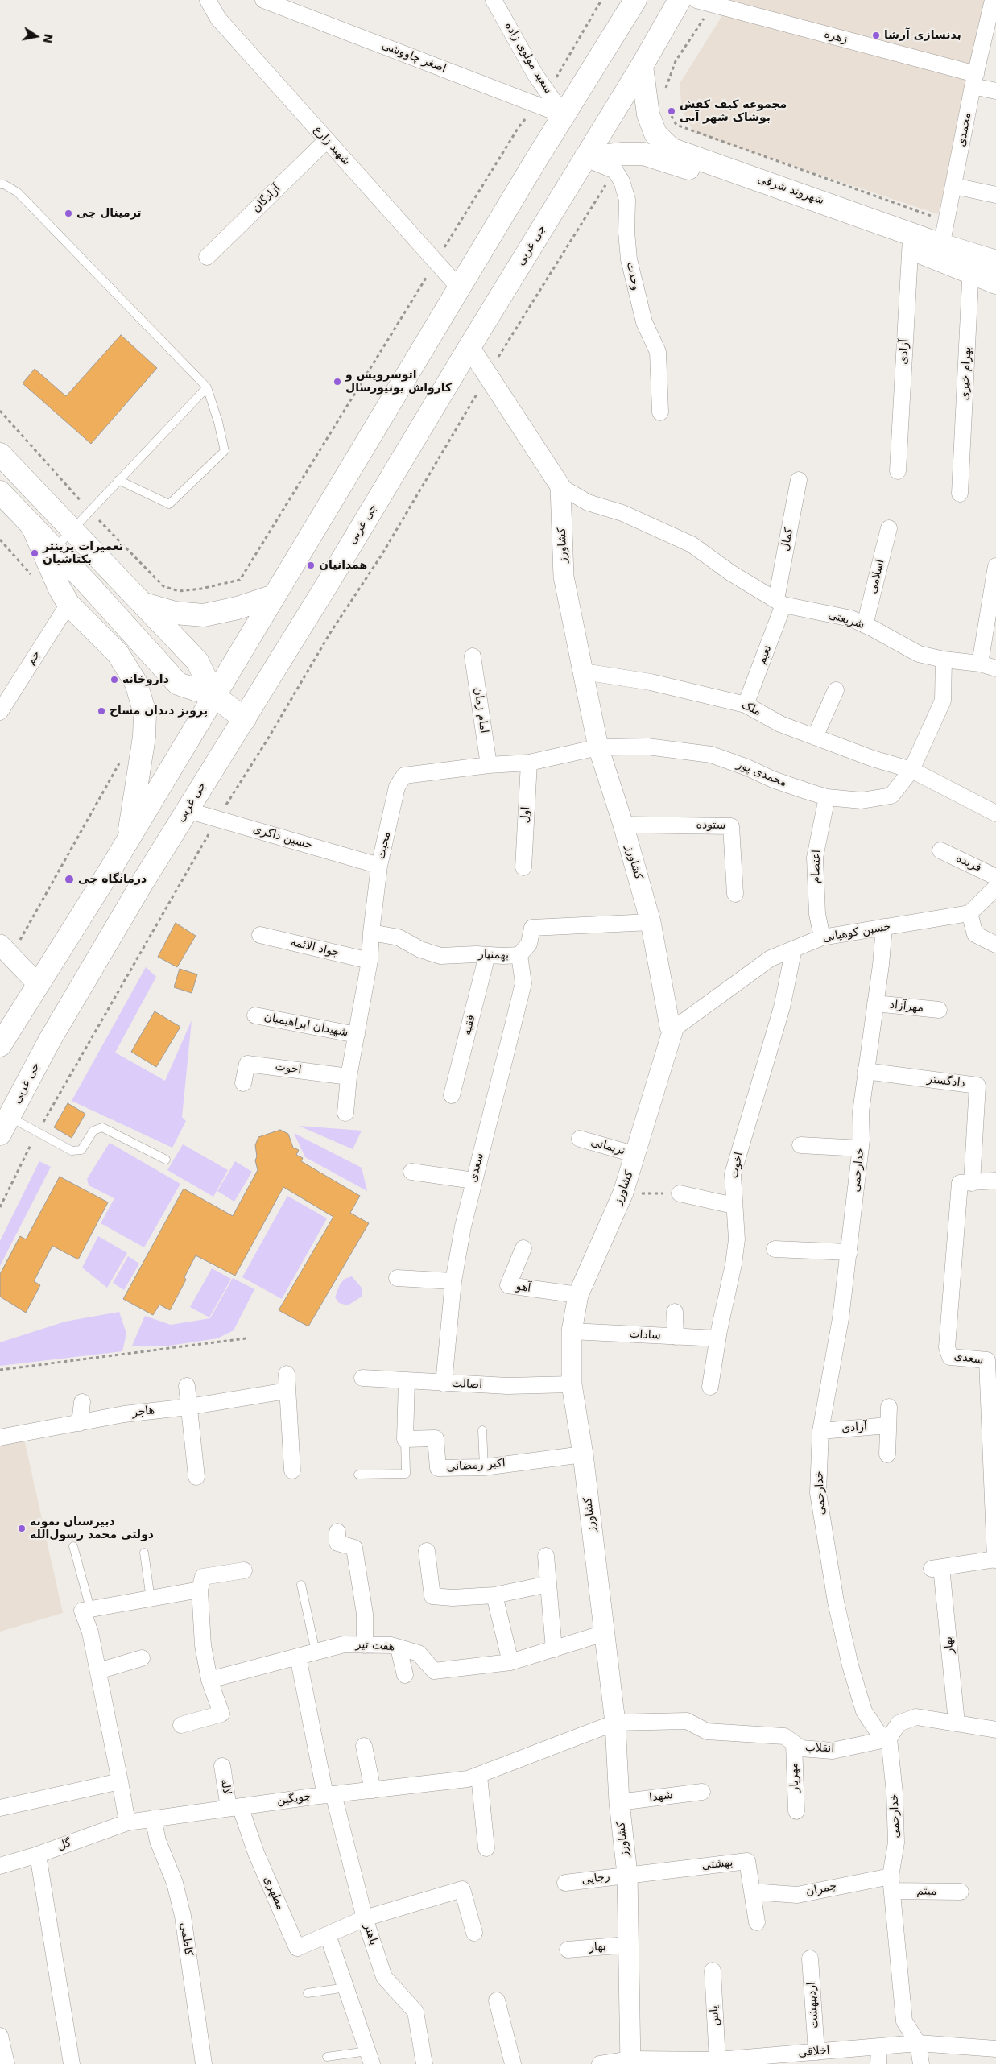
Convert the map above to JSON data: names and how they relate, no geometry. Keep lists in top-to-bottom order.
{
  "streets": {
    "main road": ["شهروند شرقی", "جی غربی"],
    "street": [
      "زهره",
      "اصغر چاووشی",
      "سعید مولوی زاده",
      "محمدی",
      "شهید زارع",
      "آزادگان",
      "وحدت",
      "آزادی",
      "بهرام خیری",
      "کمال",
      "کشاورز",
      "اسلامی",
      "شریعتی",
      "نعیم",
      "جم",
      "ملک",
      "امام زمان",
      "محمدی پور",
      "اول",
      "ستوده",
      "حسین ذاکری",
      "محبت",
      "فریده",
      "اعتصام",
      "حسین کوهیانی",
      "جواد الائمه",
      "بهمنیار",
      "مهرآزاد",
      "شهیدان ابراهیمیان",
      "فقیه",
      "اخوت",
      "دادگستر",
      "نریمانی",
      "سعدی",
      "خدارحمی",
      "آهو",
      "سادات",
      "اصالت",
      "هاجر",
      "اکبر رمضانی",
      "بهار",
      "هفت تیر",
      "انقلاب",
      "مهریار",
      "لاله",
      "شهدا",
      "چوبگین",
      "گل",
      "بهشتی",
      "رجایی",
      "چمران",
      "میثم",
      "مطهری",
      "باهنر",
      "کاظمی",
      "اردیبهشت",
      "یاس",
      "اخلاقی"
    ]
  },
  "crossings": [
    ["زهره", "محمدی"],
    ["اصغر چاووشی", "سعید مولوی زاده"],
    ["محمدی", "شهروند شرقی"],
    ["شهید زارع", "آزادگان"],
    ["شهروند شرقی", "جی غربی"],
    ["شهروند شرقی", "آزادی"],
    ["شهروند شرقی", "بهرام خیری"],
    ["جی غربی", "حسین ذاکری"],
    ["آزادی", "خدارحمی"],
    ["کمال", "شریعتی"],
    ["کمال", "نعیم"],
    ["کشاورز", "شریعتی"],
    ["کشاورز", "ملک"],
    ["کشاورز", "محمدی پور"],
    ["کشاورز", "ستوده"],
    ["کشاورز", "محبت"],
    ["کشاورز", "حسین کوهیانی"],
    ["کشاورز", "بهمنیار"],
    ["کشاورز", "نریمانی"],
    ["کشاورز", "آهو"],
    ["کشاورز", "سادات"],
    ["کشاورز", "اصالت"],
    ["کشاورز", "اکبر رمضانی"],
    ["کشاورز", "بهار"],
    ["کشاورز", "هفت تیر"],
    ["کشاورز", "انقلاب"],
    ["کشاورز", "شهدا"],
    ["کشاورز", "چوبگین"],
    ["کشاورز", "بهشتی"],
    ["کشاورز", "رجایی"],
    ["کشاورز", "اخلاقی"],
    ["اسلامی", "شریعتی"],
    ["شریعتی", "نعیم"],
    ["نعیم", "ملک"],
    ["ملک", "محمدی پور"],
    ["امام زمان", "محبت"],
    ["محمدی پور", "محبت"],
    ["محمدی پور", "اعتصام"],
    ["اول", "محبت"],
    ["حسین ذاکری", "محبت"],
    ["محبت", "جواد الائمه"],
    ["محبت", "بهمنیار"],
    ["محبت", "شهیدان ابراهیمیان"],
    ["محبت", "اخوت"],
    ["اعتصام", "حسین کوهیانی"],
    ["حسین کوهیانی", "اخوت"],
    ["حسین کوهیانی", "خدارحمی"],
    ["بهمنیار", "فقیه"],
    ["بهمنیار", "سعدی"],
    ["مهرآزاد", "خدارحمی"],
    ["اخوت", "سادات"],
    ["دادگستر", "سعدی"],
    ["دادگستر", "خدارحمی"],
    ["سعدی", "اصالت"],
    ["سعدی", "بهار"],
    ["خدارحمی", "انقلاب"],
    ["خدارحمی", "چمران"],
    ["خدارحمی", "میثم"],
    ["خدارحمی", "اخلاقی"],
    ["هفت تیر", "باهنر"],
    ["انقلاب", "مهریار"],
    ["انقلاب", "چوبگین"],
    ["لاله", "چوبگین"],
    ["لاله", "مطهری"],
    ["چوبگین", "گل"],
    ["چوبگین", "مطهری"],
    ["چوبگین", "باهنر"],
    ["چوبگین", "کاظمی"],
    ["بهشتی", "رجایی"],
    ["بهشتی", "چمران"],
    ["چمران", "میثم"],
    ["مطهری", "باهنر"],
    ["اردیبهشت", "اخلاقی"],
    ["یاس", "اخلاقی"]
  ],
  "places": [
    "بدنسازی آرشا",
    "مجموعه کیف کفش پوشاک شهر آبی",
    "ترمینال جی",
    "اتوسرویس و کارواش یونیورسال",
    "تعمیرات پرینتر بکتاشیان",
    "همدانیان",
    "داروخانه",
    "پروتز دندان مساح",
    "درمانگاه جی",
    "دبیرستان نمونه دولتی محمد رسول‌الله"
  ],
  "north": "right"
}
